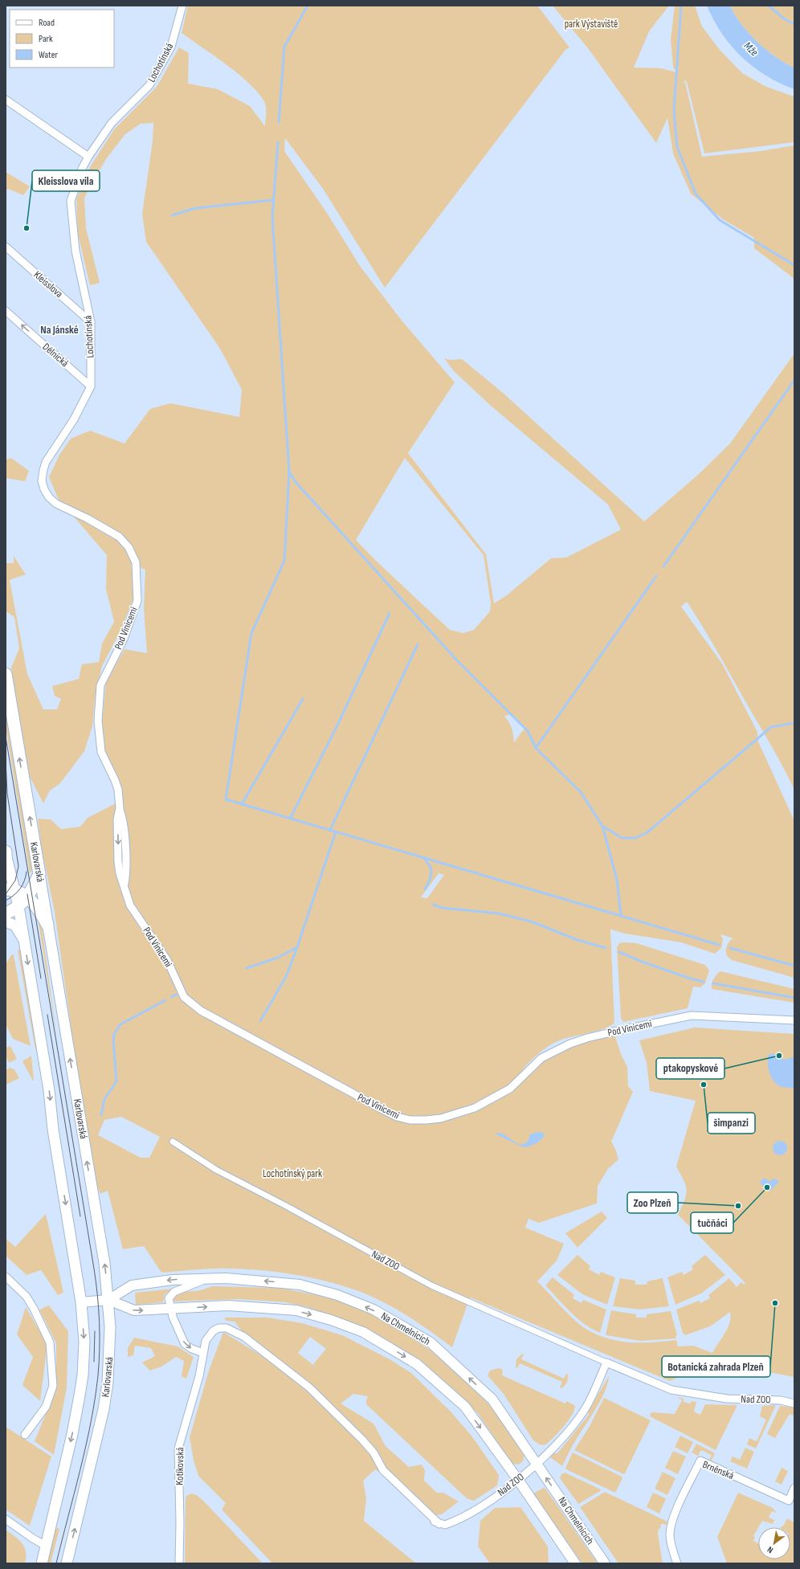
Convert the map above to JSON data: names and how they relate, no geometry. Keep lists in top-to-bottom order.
{
  "streets": {
    "main road": ["Karlovarská"],
    "street": [
      "Lochotínská",
      "Kleisslova",
      "Dělnická",
      "Pod Vinicemi",
      "Nad ZOO",
      "Na Chmelnicích",
      "Kotíkovská",
      "Brněnská"
    ]
  },
  "crossings": [
    ["Lochotínská", "Kleisslova"],
    ["Lochotínská", "Dělnická"],
    ["Lochotínská", "Pod Vinicemi"],
    ["Karlovarská", "Na Chmelnicích"],
    ["Nad ZOO", "Na Chmelnicích"],
    ["Nad ZOO", "Kotíkovská"]
  ],
  "one_way": ["Dělnická"],
  "districts": ["Na Jánské"],
  "water": ["Mže"],
  "parks": ["park Výstaviště", "Lochotínský park"],
  "places": [
    "Kleisslova vila",
    "ptakopyskové",
    "šimpanzi",
    "tučňáci",
    "Zoo Plzeň",
    "Botanická zahrada Plzeň"
  ],
  "legend": ["Road", "Park", "Water"],
  "north": "bottom left"
}
